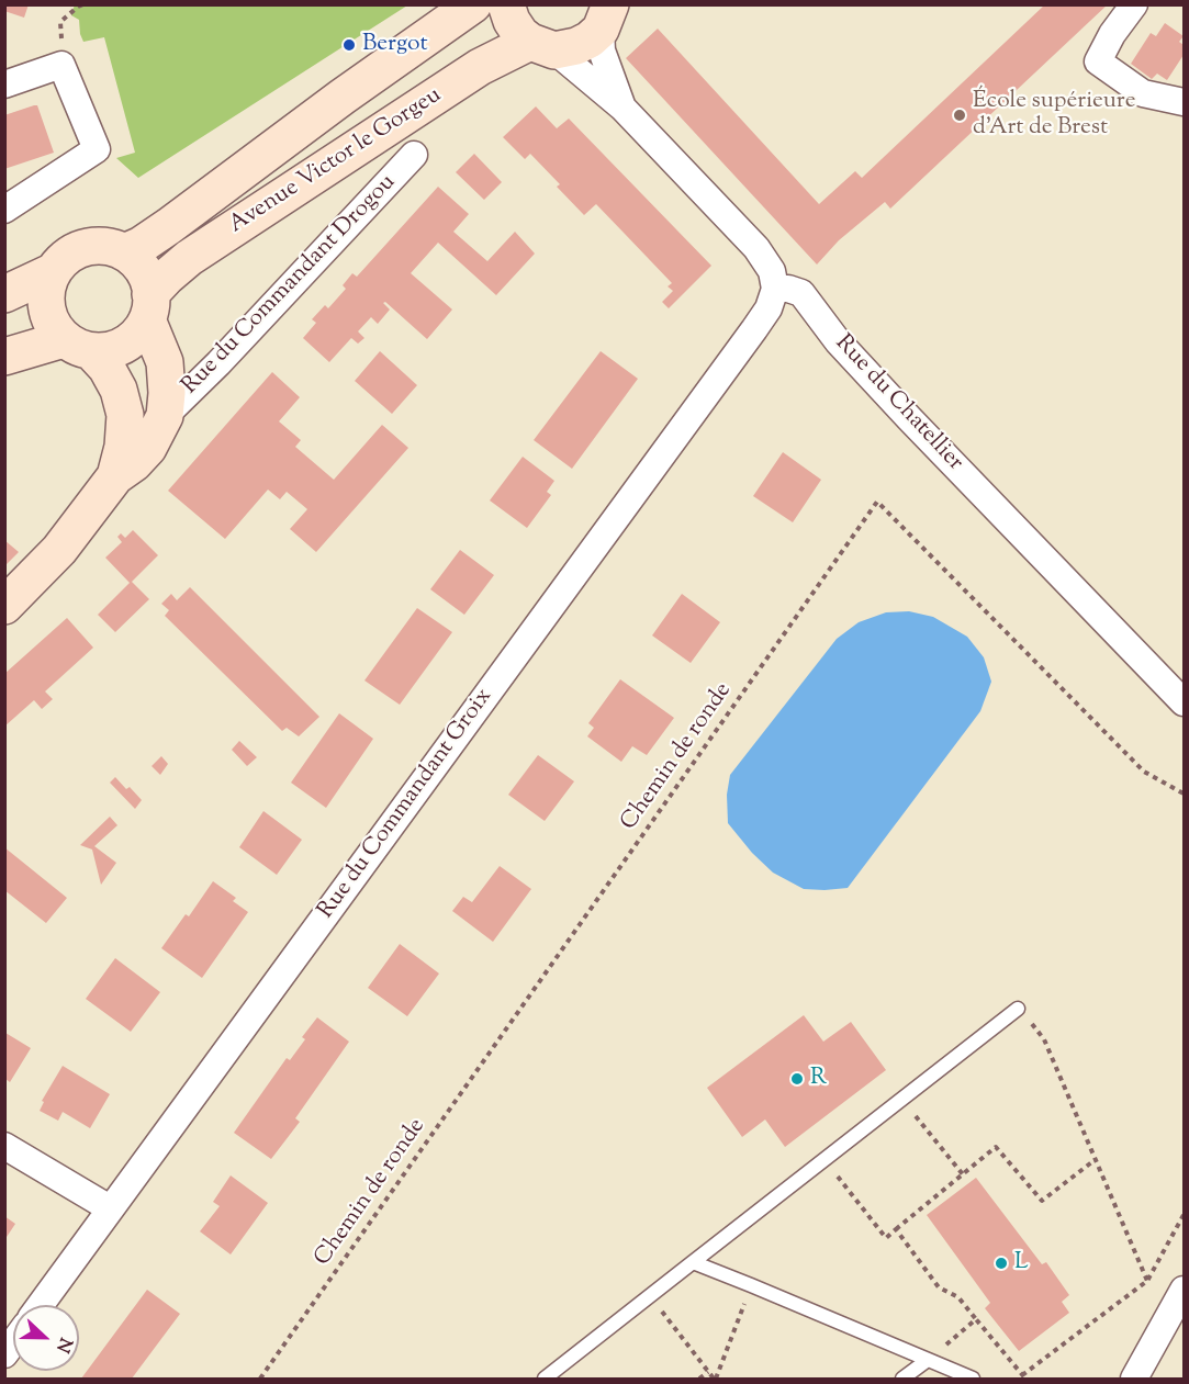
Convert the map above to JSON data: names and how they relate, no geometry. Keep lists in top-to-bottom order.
{
  "streets": {
    "main road": ["Avenue Victor le Gorgeu"],
    "street": ["Rue du Commandant Drogou", "Rue du Chatellier", "Rue du Commandant Groix"],
    "path": ["Chemin de ronde"]
  },
  "crossings": [
    ["Rue du Chatellier", "Rue du Commandant Groix"]
  ],
  "places": [
    "Bergot",
    "École supérieure d'Art de Brest",
    "R",
    "L"
  ],
  "north": "right"
}
